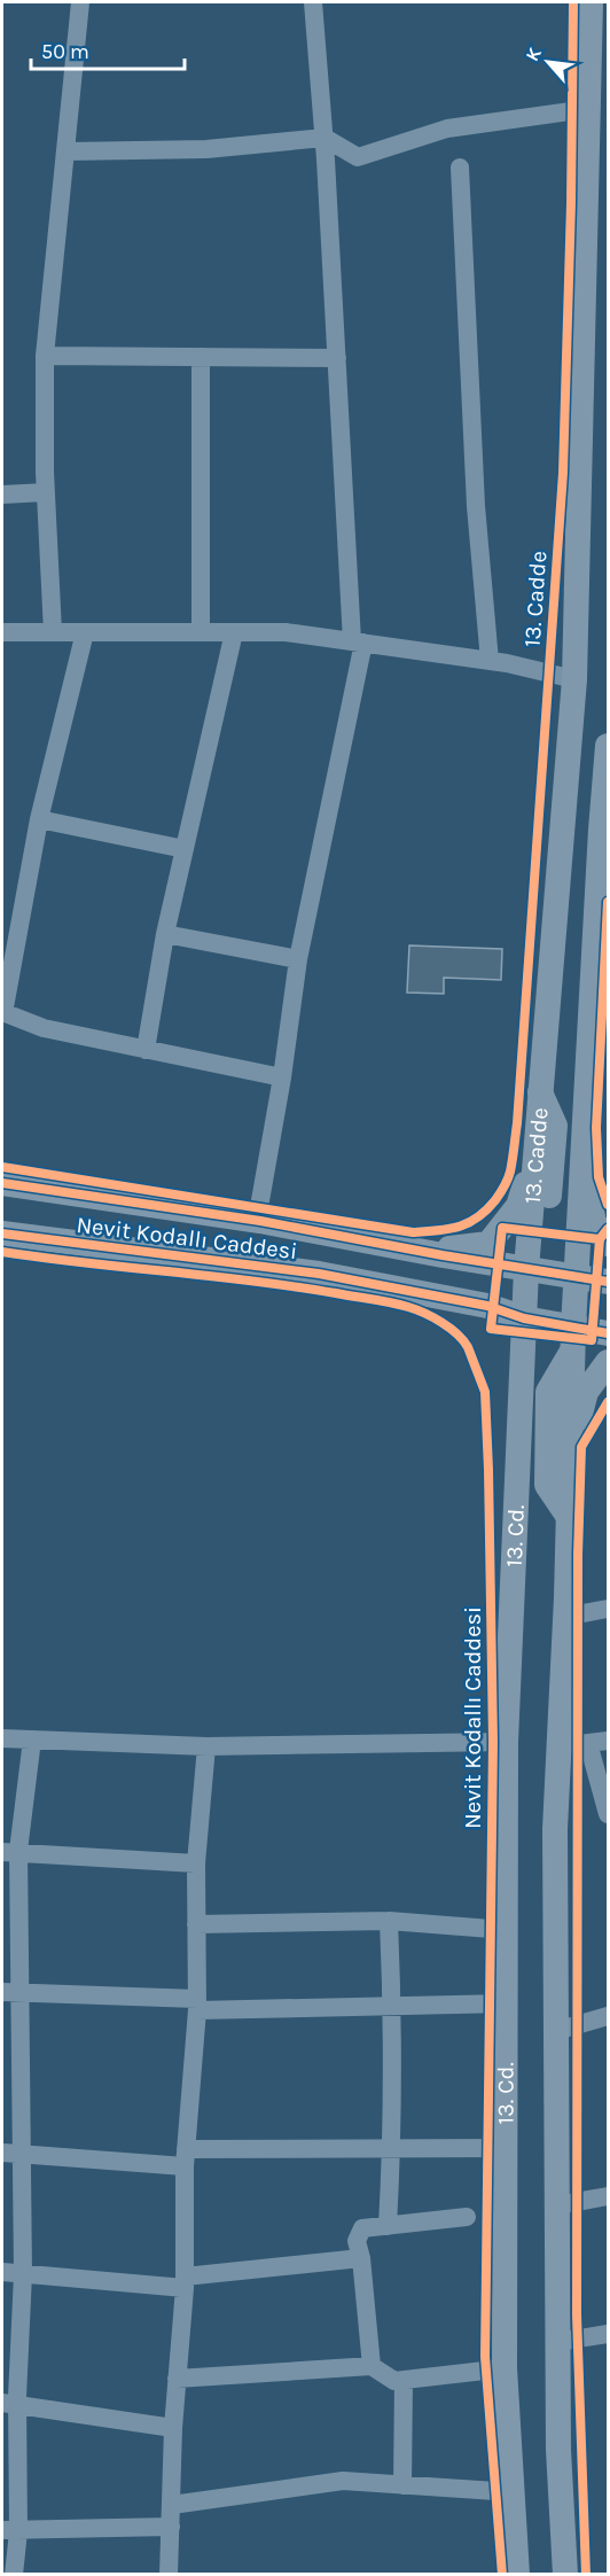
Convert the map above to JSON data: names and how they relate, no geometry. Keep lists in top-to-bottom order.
{
  "streets": {
    "main road": ["13. Cadde", "Nevit Kodallı Caddesi", "13. Cd."]
  },
  "crossings": [
    ["13. Cadde", "13. Cd."],
    ["Nevit Kodallı Caddesi", "13. Cd."]
  ],
  "scale_bar": "50 m",
  "north": "top left"
}
